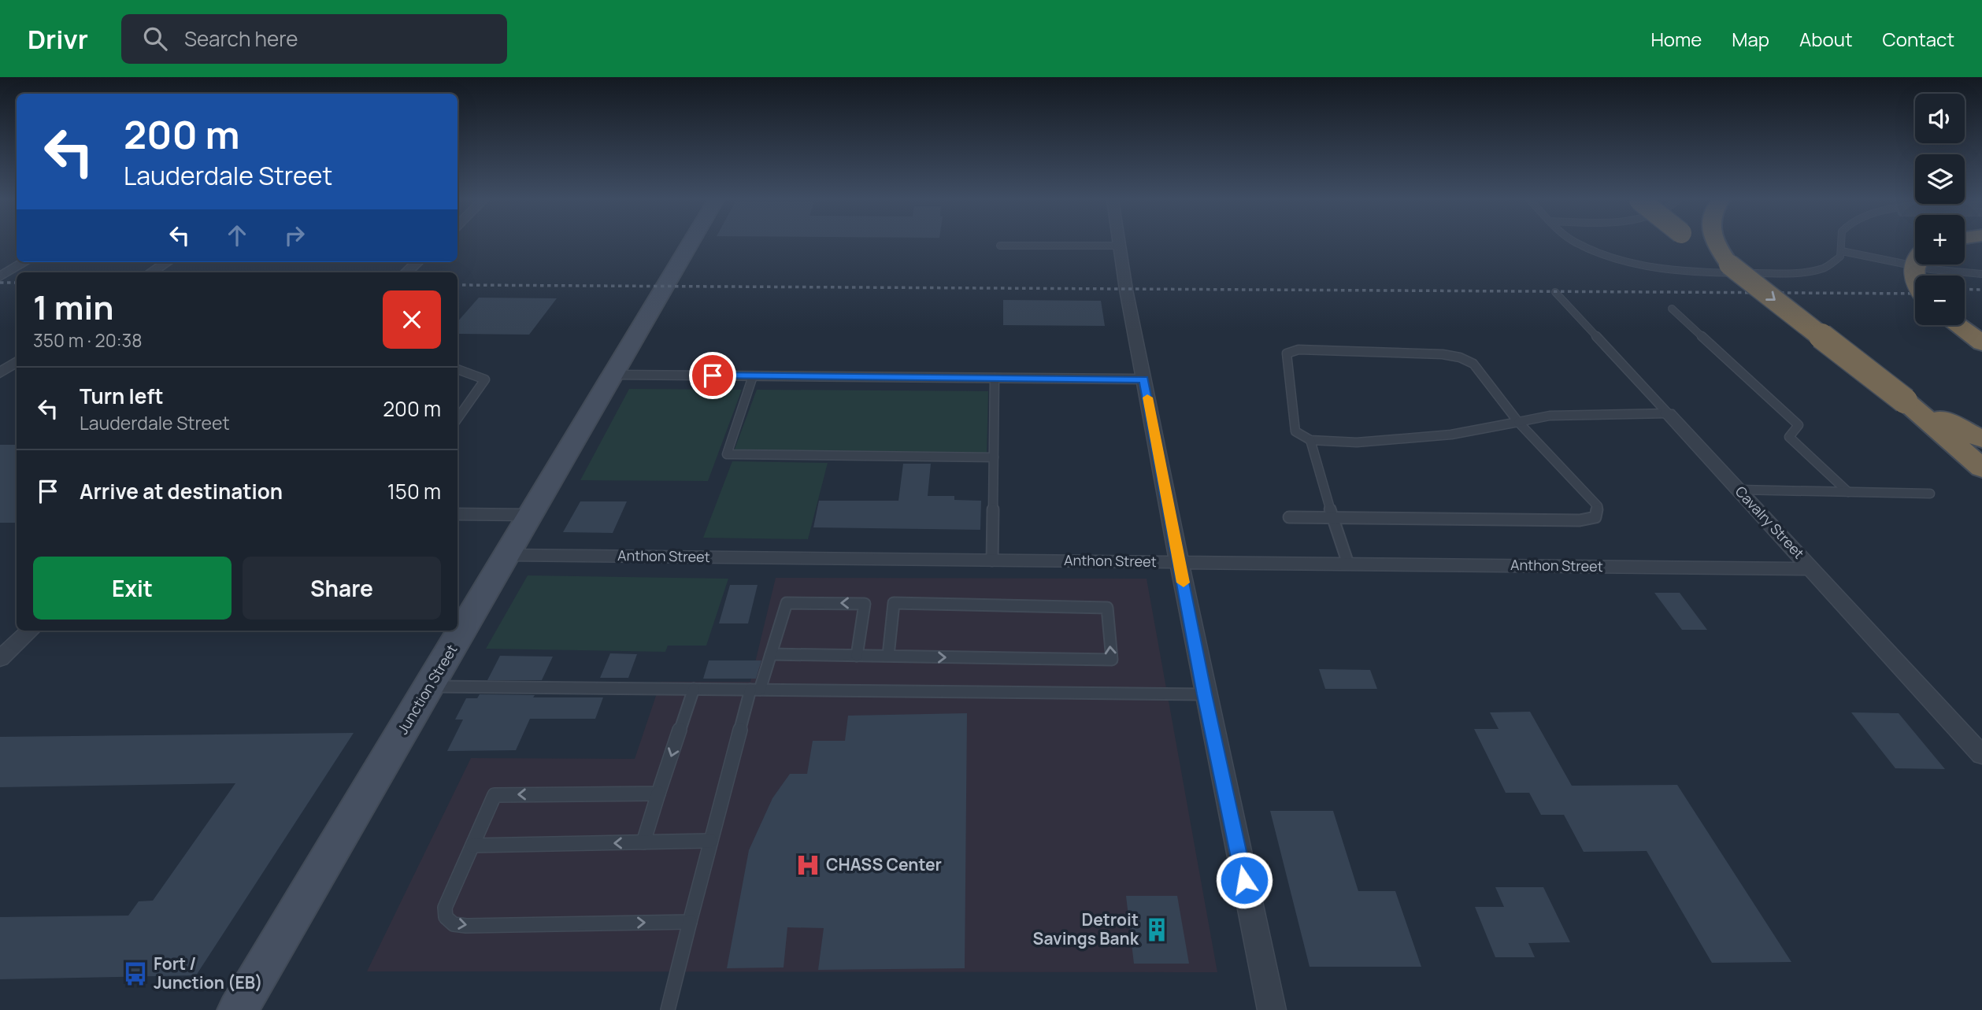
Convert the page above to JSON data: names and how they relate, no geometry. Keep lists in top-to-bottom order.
{
  "streets": {
    "street": ["Cavalry Street", "Anthon Street", "Junction Street"]
  },
  "crossings": [
    ["Cavalry Street", "Anthon Street"],
    ["Anthon Street", "Junction Street"]
  ],
  "places": {
    "hospital": ["CHASS Center"],
    "building": ["Detroit Savings Bank"],
    "bus stop": ["Fort / Junction (EB)"]
  },
  "page": {
    "header": "Drivr",
    "search": "Search here",
    "nav": [
      "Home",
      "Map",
      "About",
      "Contact"
    ],
    "map_buttons": ["+", "−"],
    "turn": ["200 m", "Lauderdale Street"],
    "heading": ["1 min", "350 m · 20:38"],
    "list": [
      {
        "name": "Turn left",
        "note": "Lauderdale Street",
        "value": "200 m"
      },
      {
        "name": "Arrive at destination",
        "value": "150 m"
      }
    ],
    "buttons": ["Exit", "Share"]
  }
}
